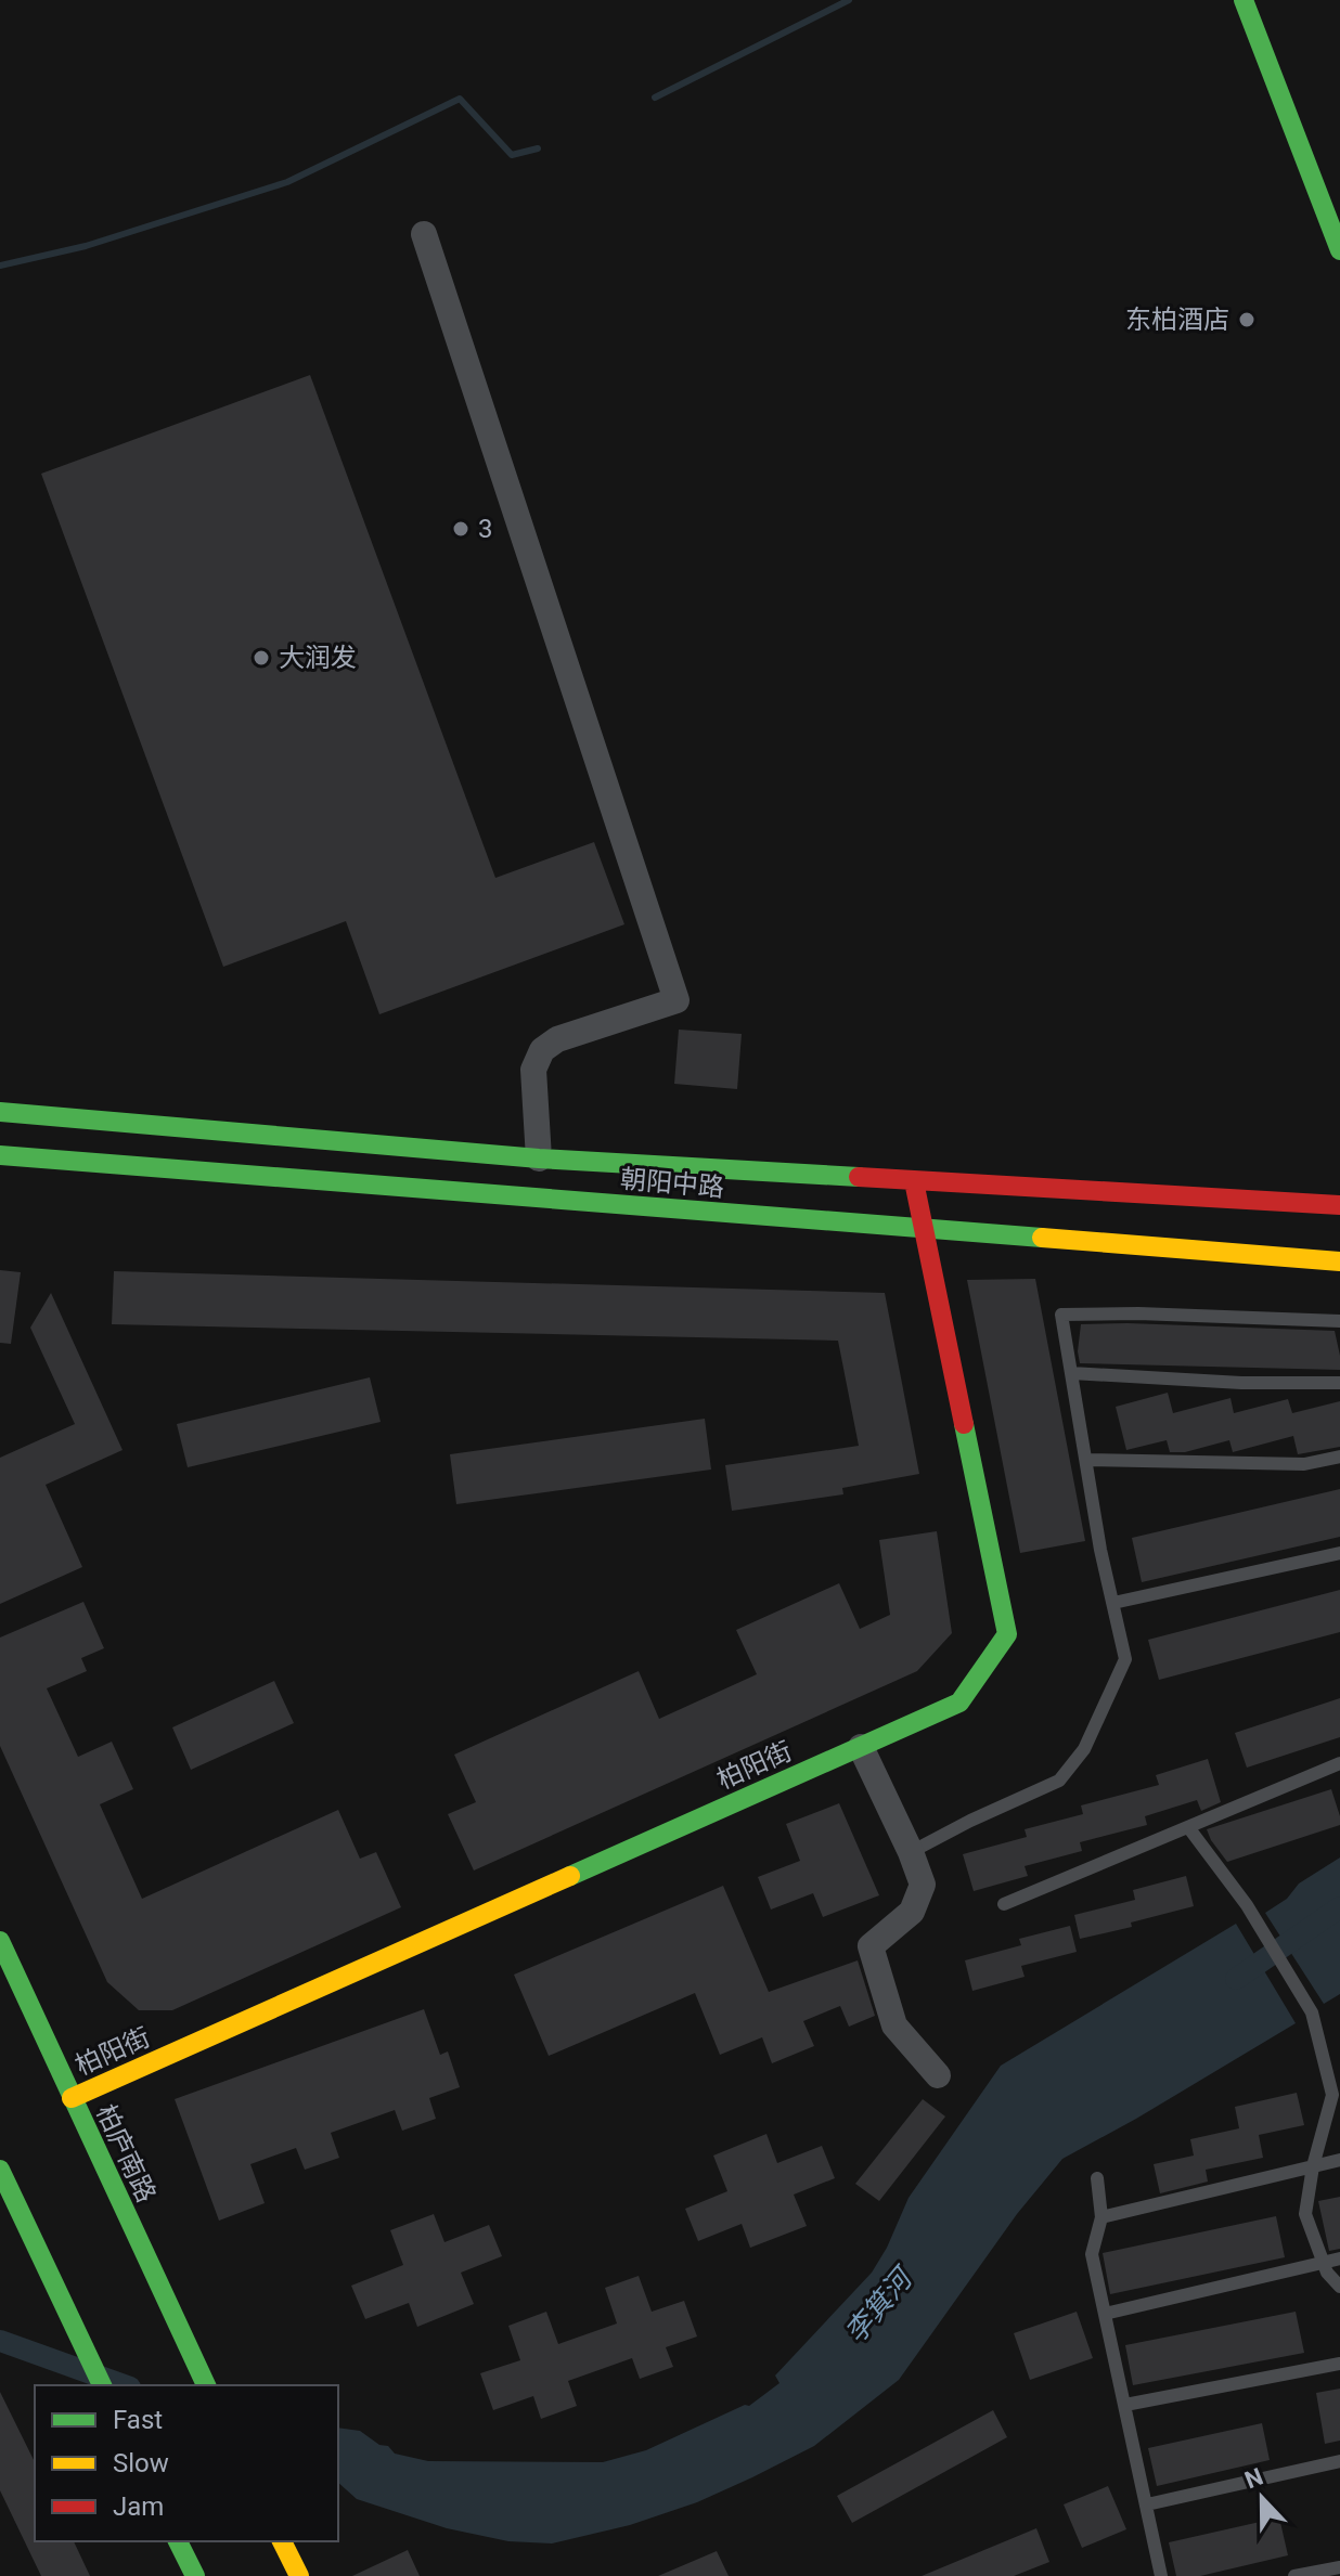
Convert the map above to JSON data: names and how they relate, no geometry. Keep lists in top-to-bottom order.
{
  "streets": {
    "main road": ["朝阳中路", "柏阳街", "柏庐南路"]
  },
  "crossings": [
    ["朝阳中路", "柏阳街"],
    ["柏阳街", "柏庐南路"]
  ],
  "water": ["李箕河"],
  "places": ["东柏酒店", "3", "大润发"],
  "legend": ["Fast", "Slow", "Jam"],
  "north": "top"
}
